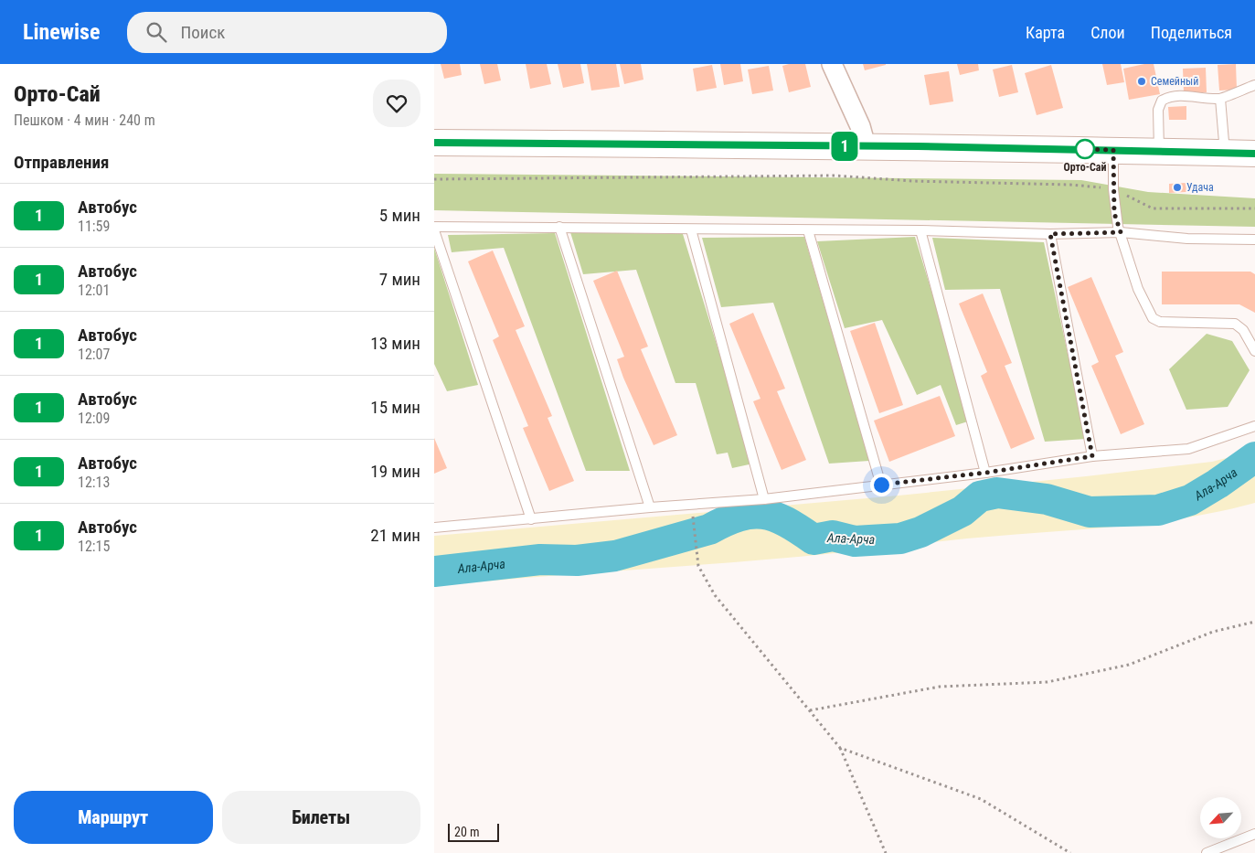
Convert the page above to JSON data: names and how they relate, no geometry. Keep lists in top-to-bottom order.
{
  "water": ["Ала-Арча"],
  "places": ["Семейный", "Орто-Сай", "Удача"],
  "lines": ["bus line 1"],
  "scale_bar": "20 m",
  "north": "bottom left",
  "page": {
    "header": "Linewise",
    "search": "Поиск",
    "nav": ["Карта", "Слои", "Поделиться"],
    "heading": [
      ["Орто-Сай", "Пешком · 4 мин · 240 m"],
      "Отправления"
    ],
    "on_map": "1",
    "list": [
      {
        "mark": "1",
        "name": "Автобус",
        "note": "11:59",
        "value": "5 мин"
      },
      {
        "mark": "1",
        "name": "Автобус",
        "note": "12:01",
        "value": "7 мин"
      },
      {
        "mark": "1",
        "name": "Автобус",
        "note": "12:07",
        "value": "13 мин"
      },
      {
        "mark": "1",
        "name": "Автобус",
        "note": "12:09",
        "value": "15 мин"
      },
      {
        "mark": "1",
        "name": "Автобус",
        "note": "12:13",
        "value": "19 мин"
      },
      {
        "mark": "1",
        "name": "Автобус",
        "note": "12:15",
        "value": "21 мин"
      }
    ],
    "buttons": ["Маршрут", "Билеты"],
    "scale": "20 m"
  }
}
